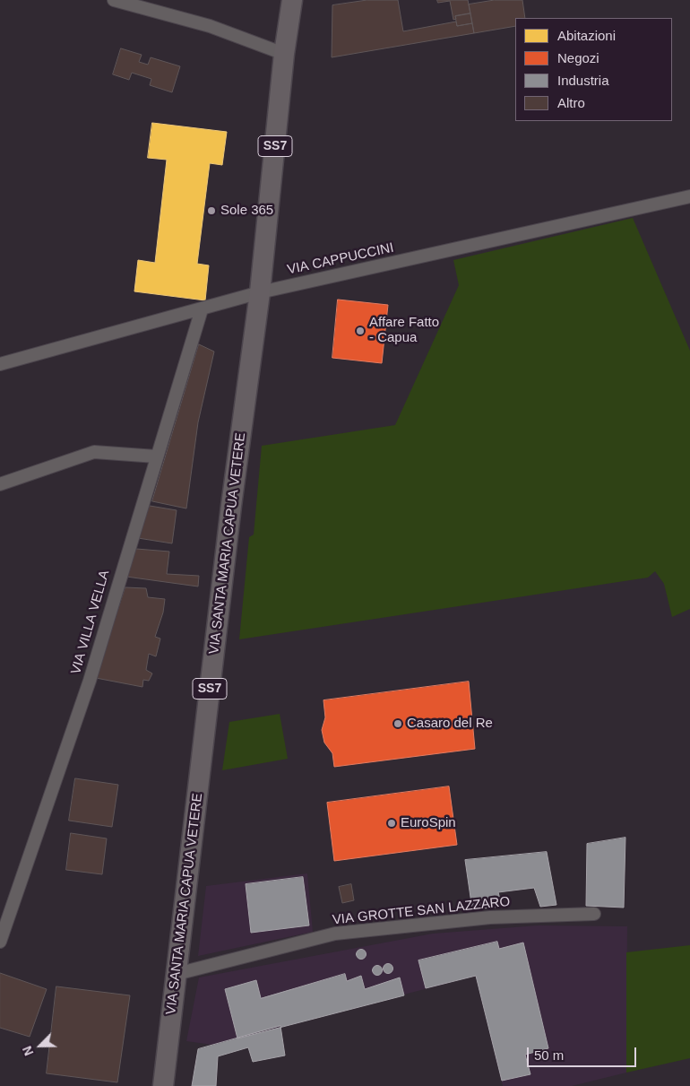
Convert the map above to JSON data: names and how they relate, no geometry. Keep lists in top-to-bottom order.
{
  "streets": {
    "main road": ["SS7", "VIA SANTA MARIA CAPUA VETERE"],
    "street": ["VIA CAPPUCCINI", "VIA VILLA VELLA", "VIA GROTTE SAN LAZZARO"]
  },
  "crossings": [
    ["VIA CAPPUCCINI", "VIA SANTA MARIA CAPUA VETERE"],
    ["VIA CAPPUCCINI", "VIA VILLA VELLA"],
    ["VIA SANTA MARIA CAPUA VETERE", "VIA GROTTE SAN LAZZARO"]
  ],
  "places": [
    "Sole 365",
    "Affare Fatto - Capua",
    "Casaro del Re",
    "EuroSpin"
  ],
  "legend": [
    "Abitazioni",
    "Negozi",
    "Industria",
    "Altro"
  ],
  "scale_bar": "50 m",
  "north": "bottom left"
}
